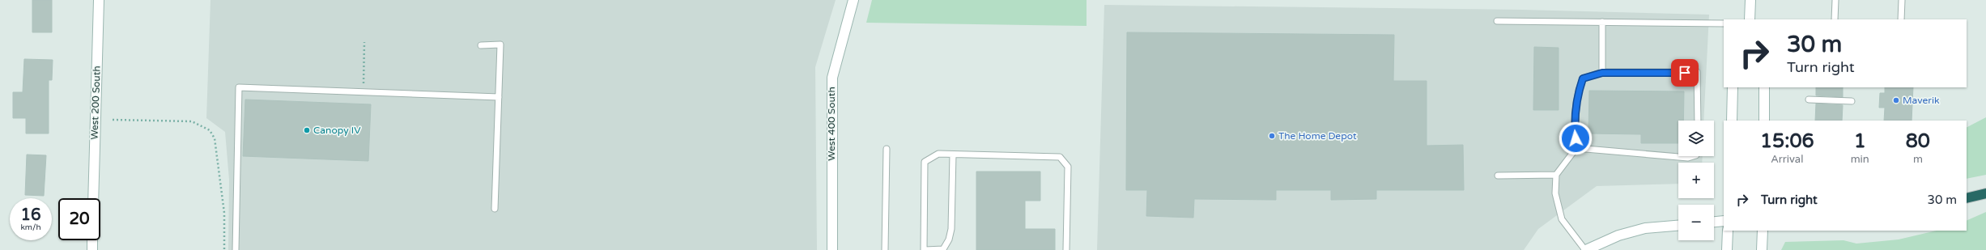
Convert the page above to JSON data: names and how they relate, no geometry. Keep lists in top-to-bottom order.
{
  "streets": {
    "street": ["West 200 South", "West 400 South"]
  },
  "places": ["Maverik", "Canopy IV", "The Home Depot"],
  "page": {
    "turn": ["30 m", "Turn right"],
    "map_buttons": ["+", "−"],
    "eta": [
      "15:06",
      "Arrival",
      "1",
      "min",
      "80",
      "m"
    ],
    "list": [
      {
        "name": "Turn right",
        "value": "30 m"
      }
    ],
    "speed": "16 km/h",
    "limit": "20"
  }
}
